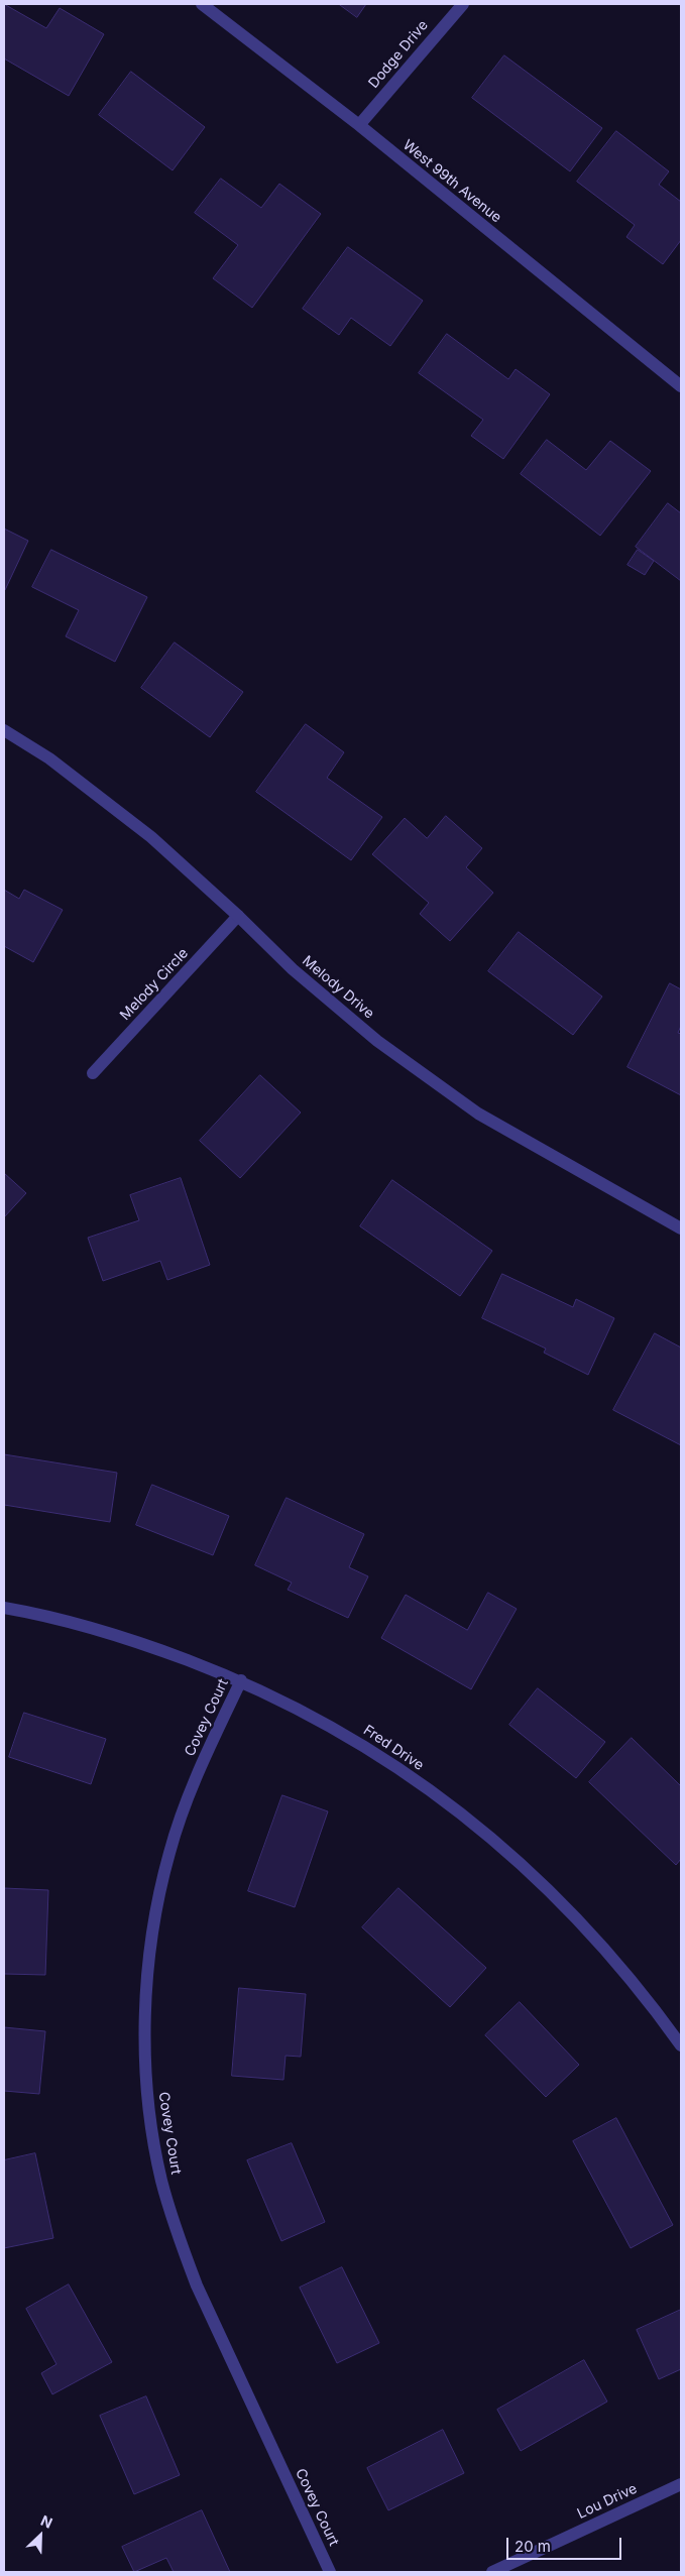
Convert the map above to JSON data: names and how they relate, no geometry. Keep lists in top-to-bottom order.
{
  "streets": {
    "street": [
      "Dodge Drive",
      "West 99th Avenue",
      "Melody Circle",
      "Melody Drive",
      "Covey Court",
      "Fred Drive",
      "Lou Drive"
    ]
  },
  "crossings": [
    ["Dodge Drive", "West 99th Avenue"],
    ["Melody Circle", "Melody Drive"],
    ["Covey Court", "Fred Drive"]
  ],
  "scale_bar": "20 m",
  "north": "top right"
}
